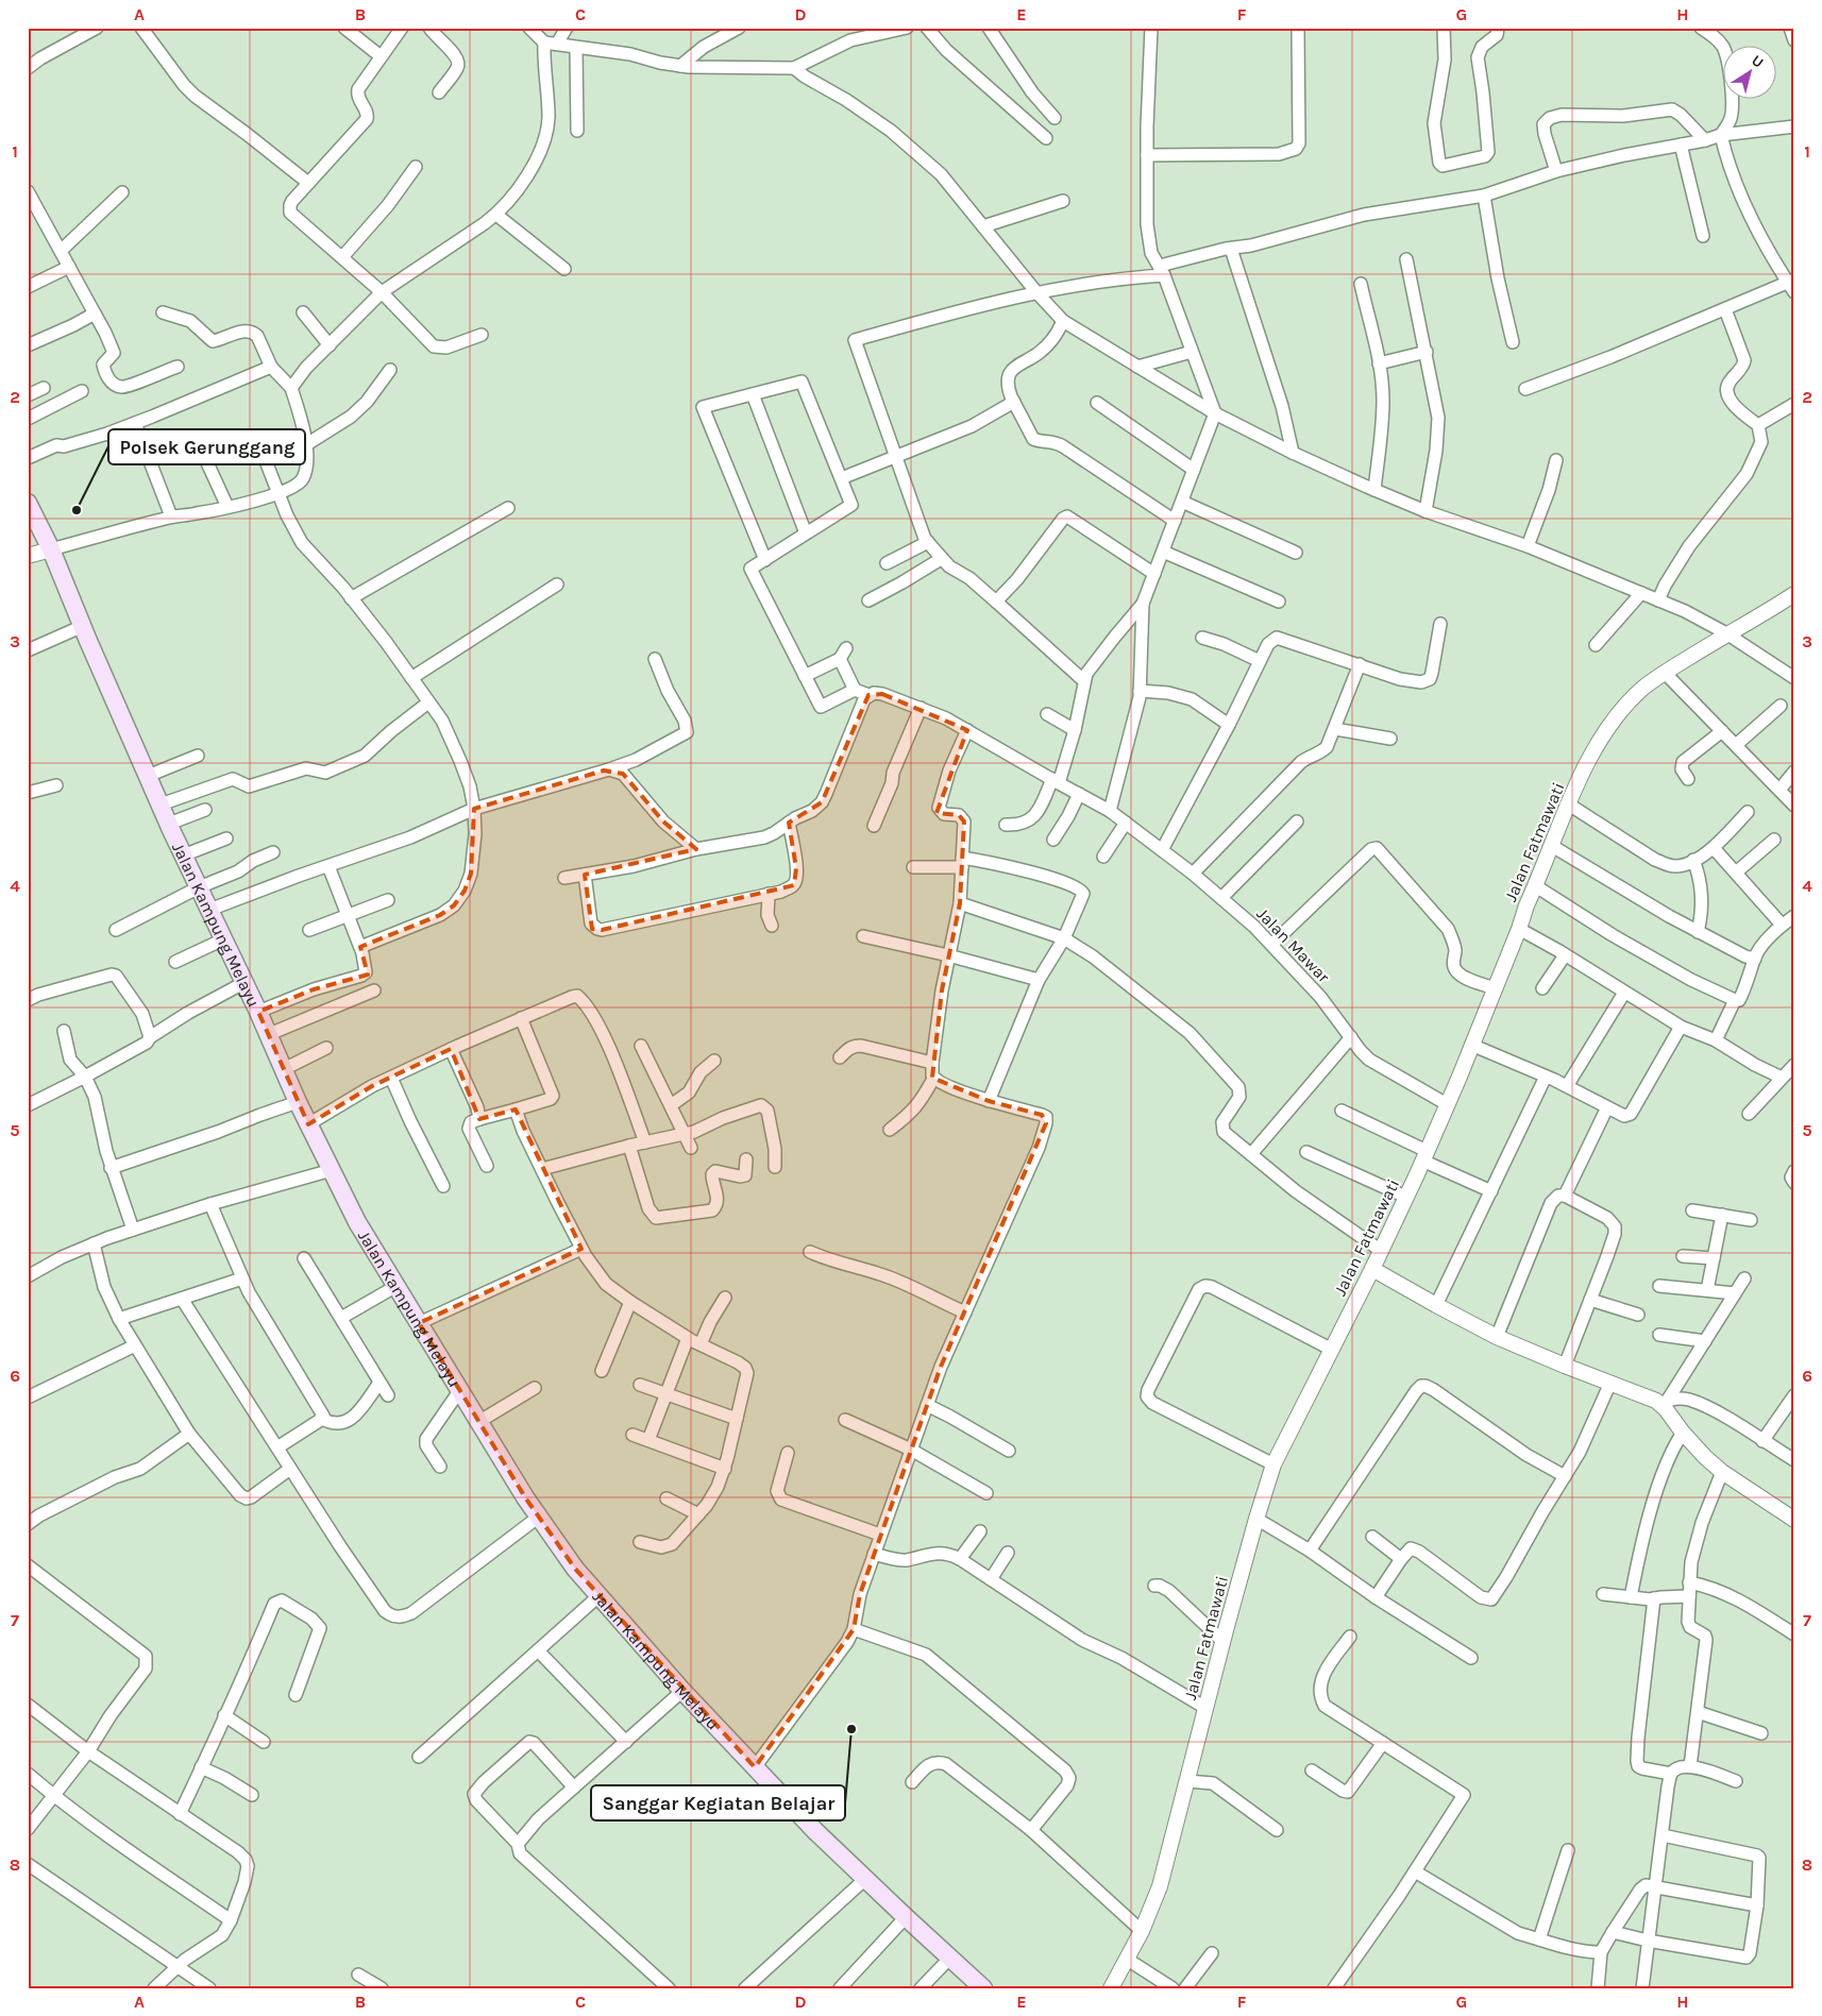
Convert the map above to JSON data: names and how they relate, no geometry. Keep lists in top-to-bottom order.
{
  "streets": {
    "main road": ["Jalan Kampung Melayu"],
    "street": ["Jalan Fatmawati", "Jalan Mawar"]
  },
  "crossings": [
    ["Jalan Fatmawati", "Jalan Mawar"]
  ],
  "places": ["Polsek Gerunggang", "Sanggar Kegiatan Belajar"],
  "north": "top right",
  "grid": {
    "columns": [
      "A",
      "B",
      "C",
      "D",
      "E",
      "F",
      "G",
      "H"
    ],
    "rows": [
      "1",
      "2",
      "3",
      "4",
      "5",
      "6",
      "7",
      "8"
    ]
  }
}
